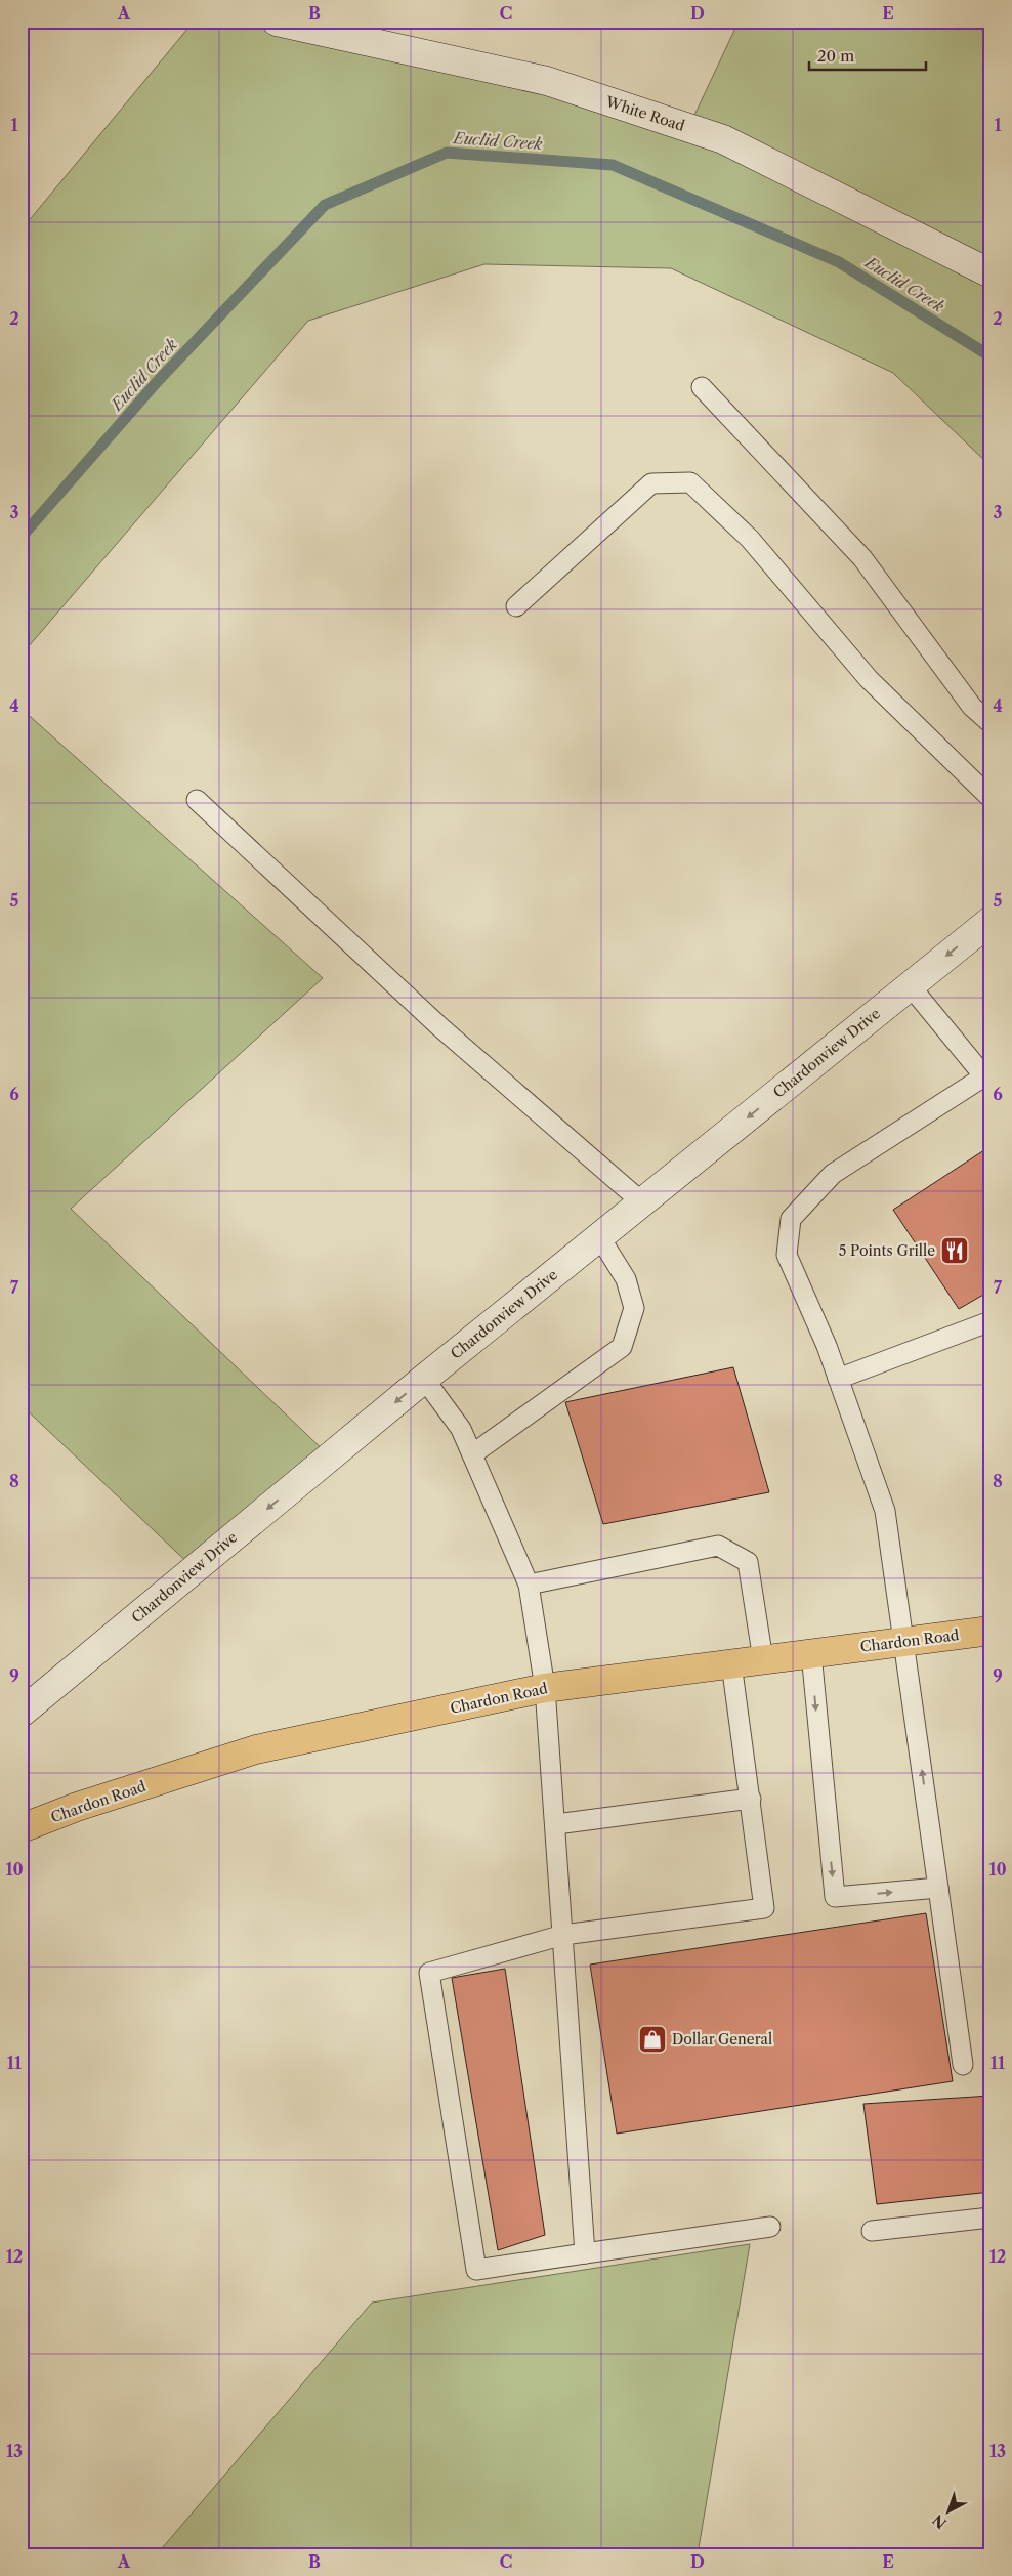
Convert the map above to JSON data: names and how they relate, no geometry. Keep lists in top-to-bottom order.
{
  "streets": {
    "main road": ["Chardon Road"],
    "street": ["White Road", "Chardonview Drive"]
  },
  "one_way": ["Chardonview Drive"],
  "water": ["Euclid Creek"],
  "places": {
    "restaurant": ["5 Points Grille"],
    "shop": ["Dollar General"]
  },
  "scale_bar": "20 m",
  "north": "bottom left",
  "grid": {
    "columns": [
      "A",
      "B",
      "C",
      "D",
      "E"
    ],
    "rows": [
      "1",
      "2",
      "3",
      "4",
      "5",
      "6",
      "7",
      "8",
      "9",
      "10",
      "11",
      "12",
      "13"
    ]
  }
}
